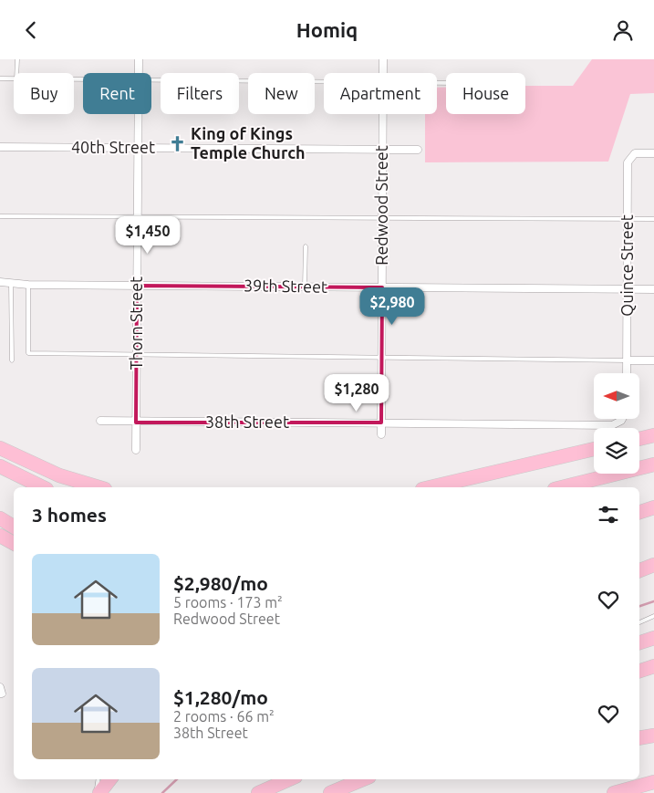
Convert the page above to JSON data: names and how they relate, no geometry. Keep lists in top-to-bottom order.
{
  "streets": {
    "street": [
      "40th Street",
      "Redwood Street",
      "Quince Street",
      "39th Street",
      "Thorn Street",
      "38th Street"
    ]
  },
  "crossings": [
    ["40th Street", "Redwood Street"],
    ["40th Street", "Thorn Street"],
    ["Redwood Street", "39th Street"],
    ["Redwood Street", "38th Street"],
    ["Quince Street", "39th Street"],
    ["39th Street", "Thorn Street"],
    ["Thorn Street", "38th Street"]
  ],
  "places": {
    "church": ["King of Kings Temple Church"]
  },
  "north": "left",
  "page": {
    "header": "Homiq",
    "chip": [
      "Buy",
      "Rent",
      "Filters",
      "New",
      "Apartment",
      "House"
    ],
    "price": ["$1,450", "$2,980", "$1,280"],
    "heading": "3 homes",
    "list": [
      {
        "name": "$2,980/mo",
        "note": "5 rooms · 173 m² · Redwood Street"
      },
      {
        "name": "$1,280/mo",
        "note": "2 rooms · 66 m² · 38th Street"
      }
    ]
  }
}
